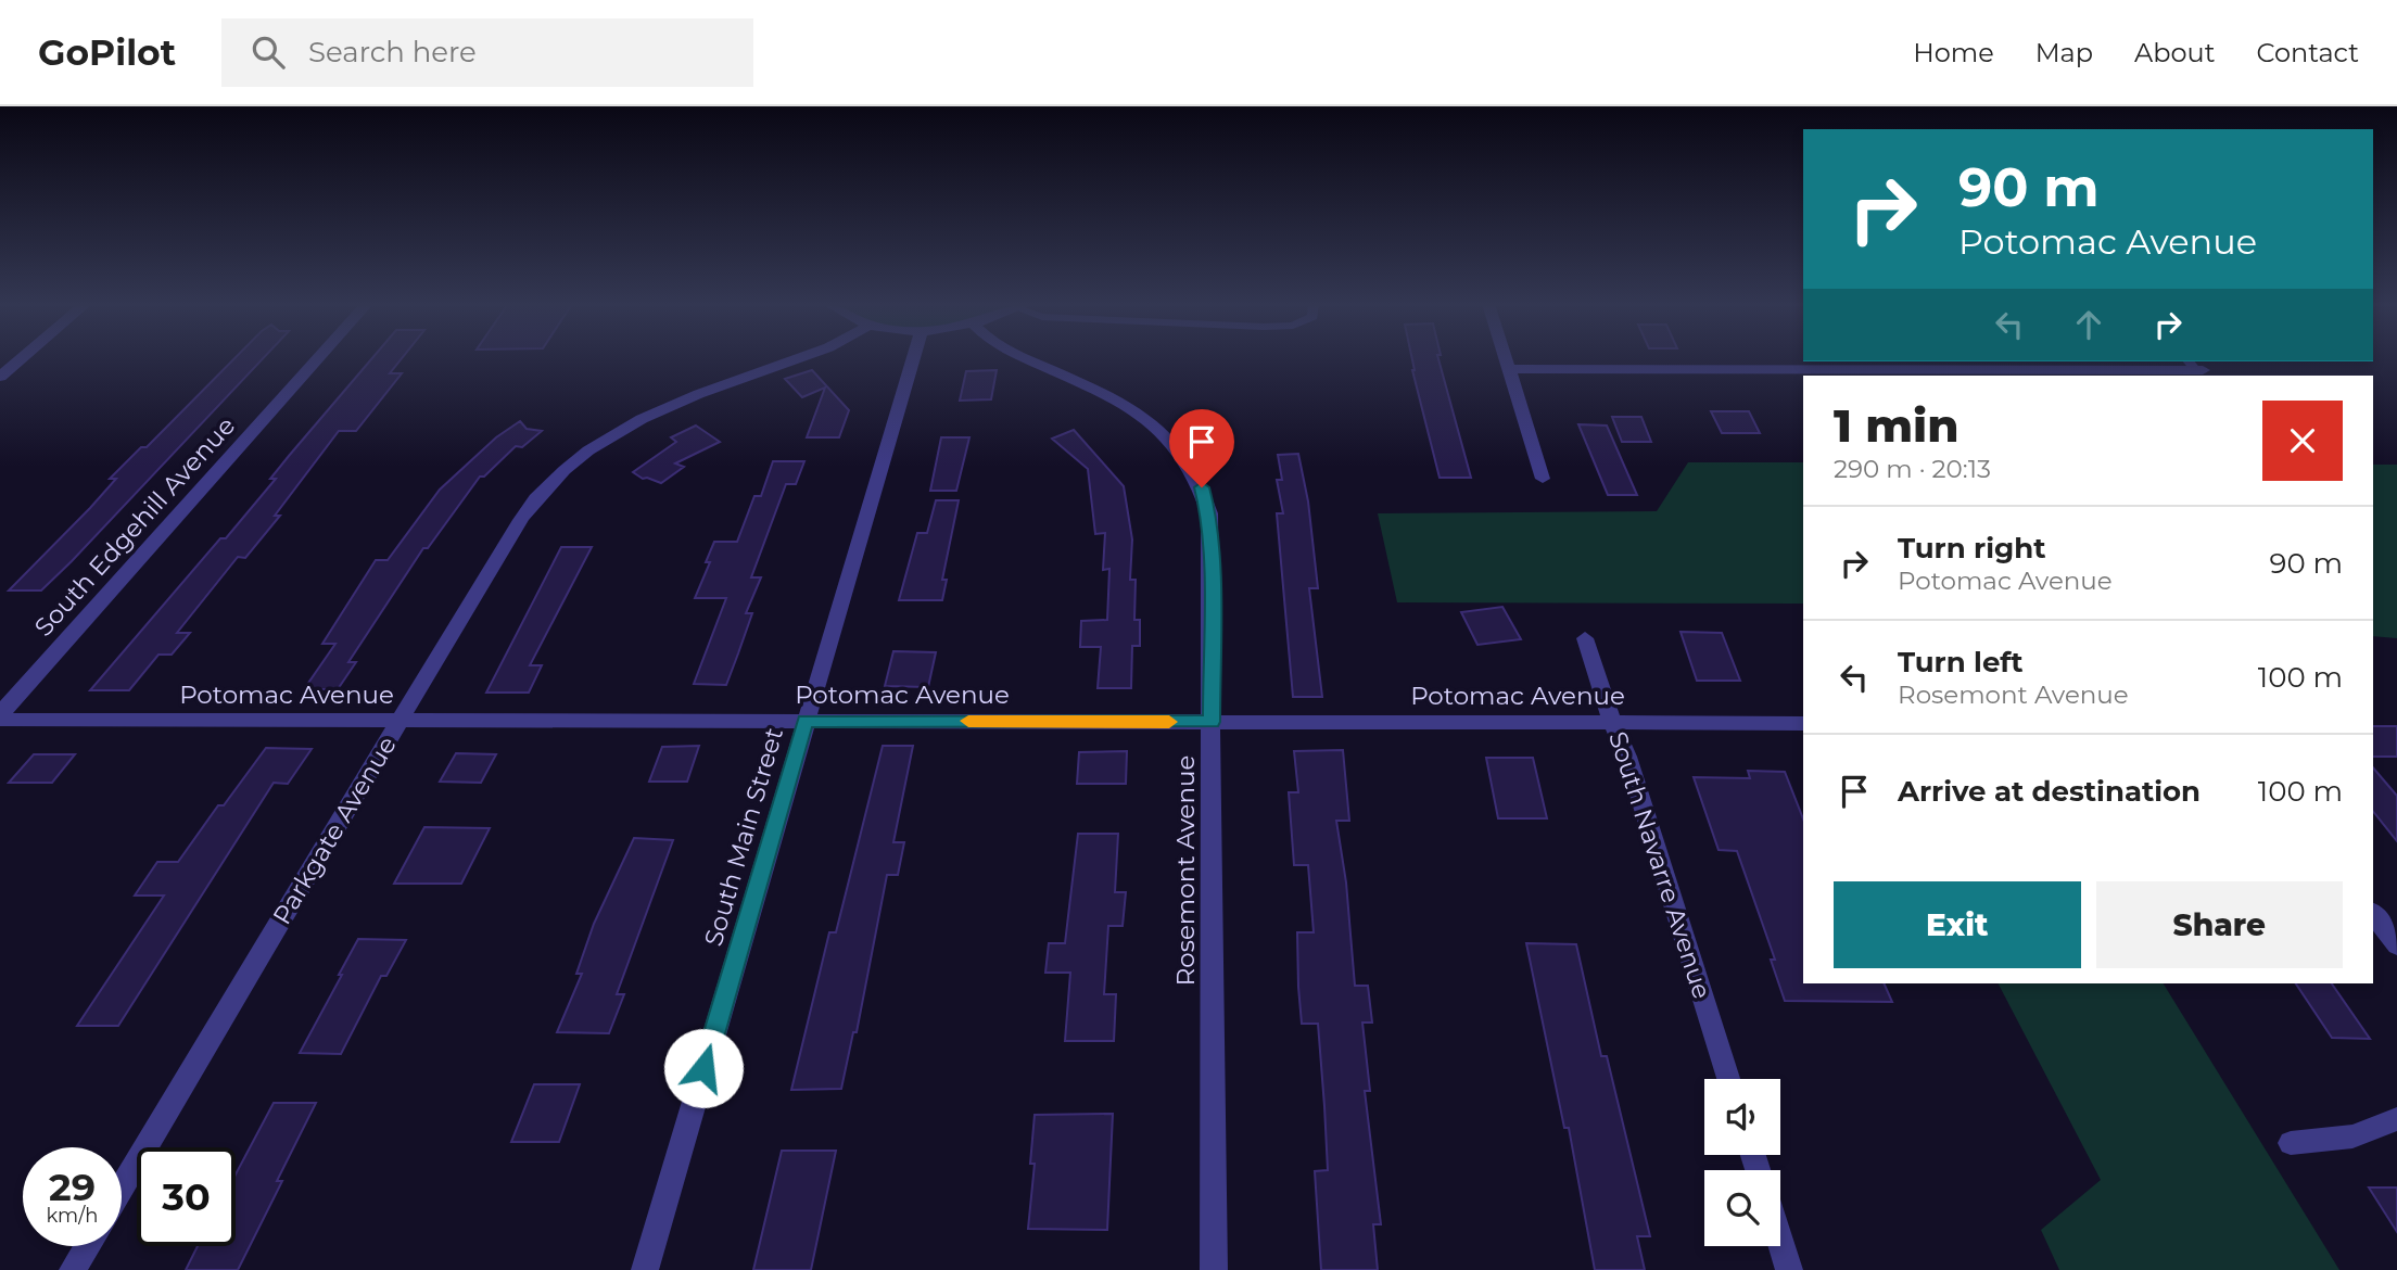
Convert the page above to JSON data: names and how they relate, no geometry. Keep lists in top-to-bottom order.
{
  "streets": {
    "street": [
      "South Edgehill Avenue",
      "Potomac Avenue",
      "Parkgate Avenue",
      "South Main Street",
      "South Navarre Avenue",
      "Rosemont Avenue"
    ]
  },
  "crossings": [
    ["South Edgehill Avenue", "Potomac Avenue"],
    ["Potomac Avenue", "Parkgate Avenue"],
    ["Potomac Avenue", "South Main Street"],
    ["Potomac Avenue", "South Navarre Avenue"],
    ["Potomac Avenue", "Rosemont Avenue"]
  ],
  "page": {
    "header": "GoPilot",
    "search": "Search here",
    "nav": [
      "Home",
      "Map",
      "About",
      "Contact"
    ],
    "turn": ["90 m", "Potomac Avenue"],
    "heading": ["1 min", "290 m · 20:13"],
    "list": [
      {
        "name": "Turn right",
        "note": "Potomac Avenue",
        "value": "90 m"
      },
      {
        "name": "Turn left",
        "note": "Rosemont Avenue",
        "value": "100 m"
      },
      {
        "name": "Arrive at destination",
        "value": "100 m"
      }
    ],
    "buttons": ["Exit", "Share"],
    "speed": "29 km/h",
    "limit": "30"
  }
}
